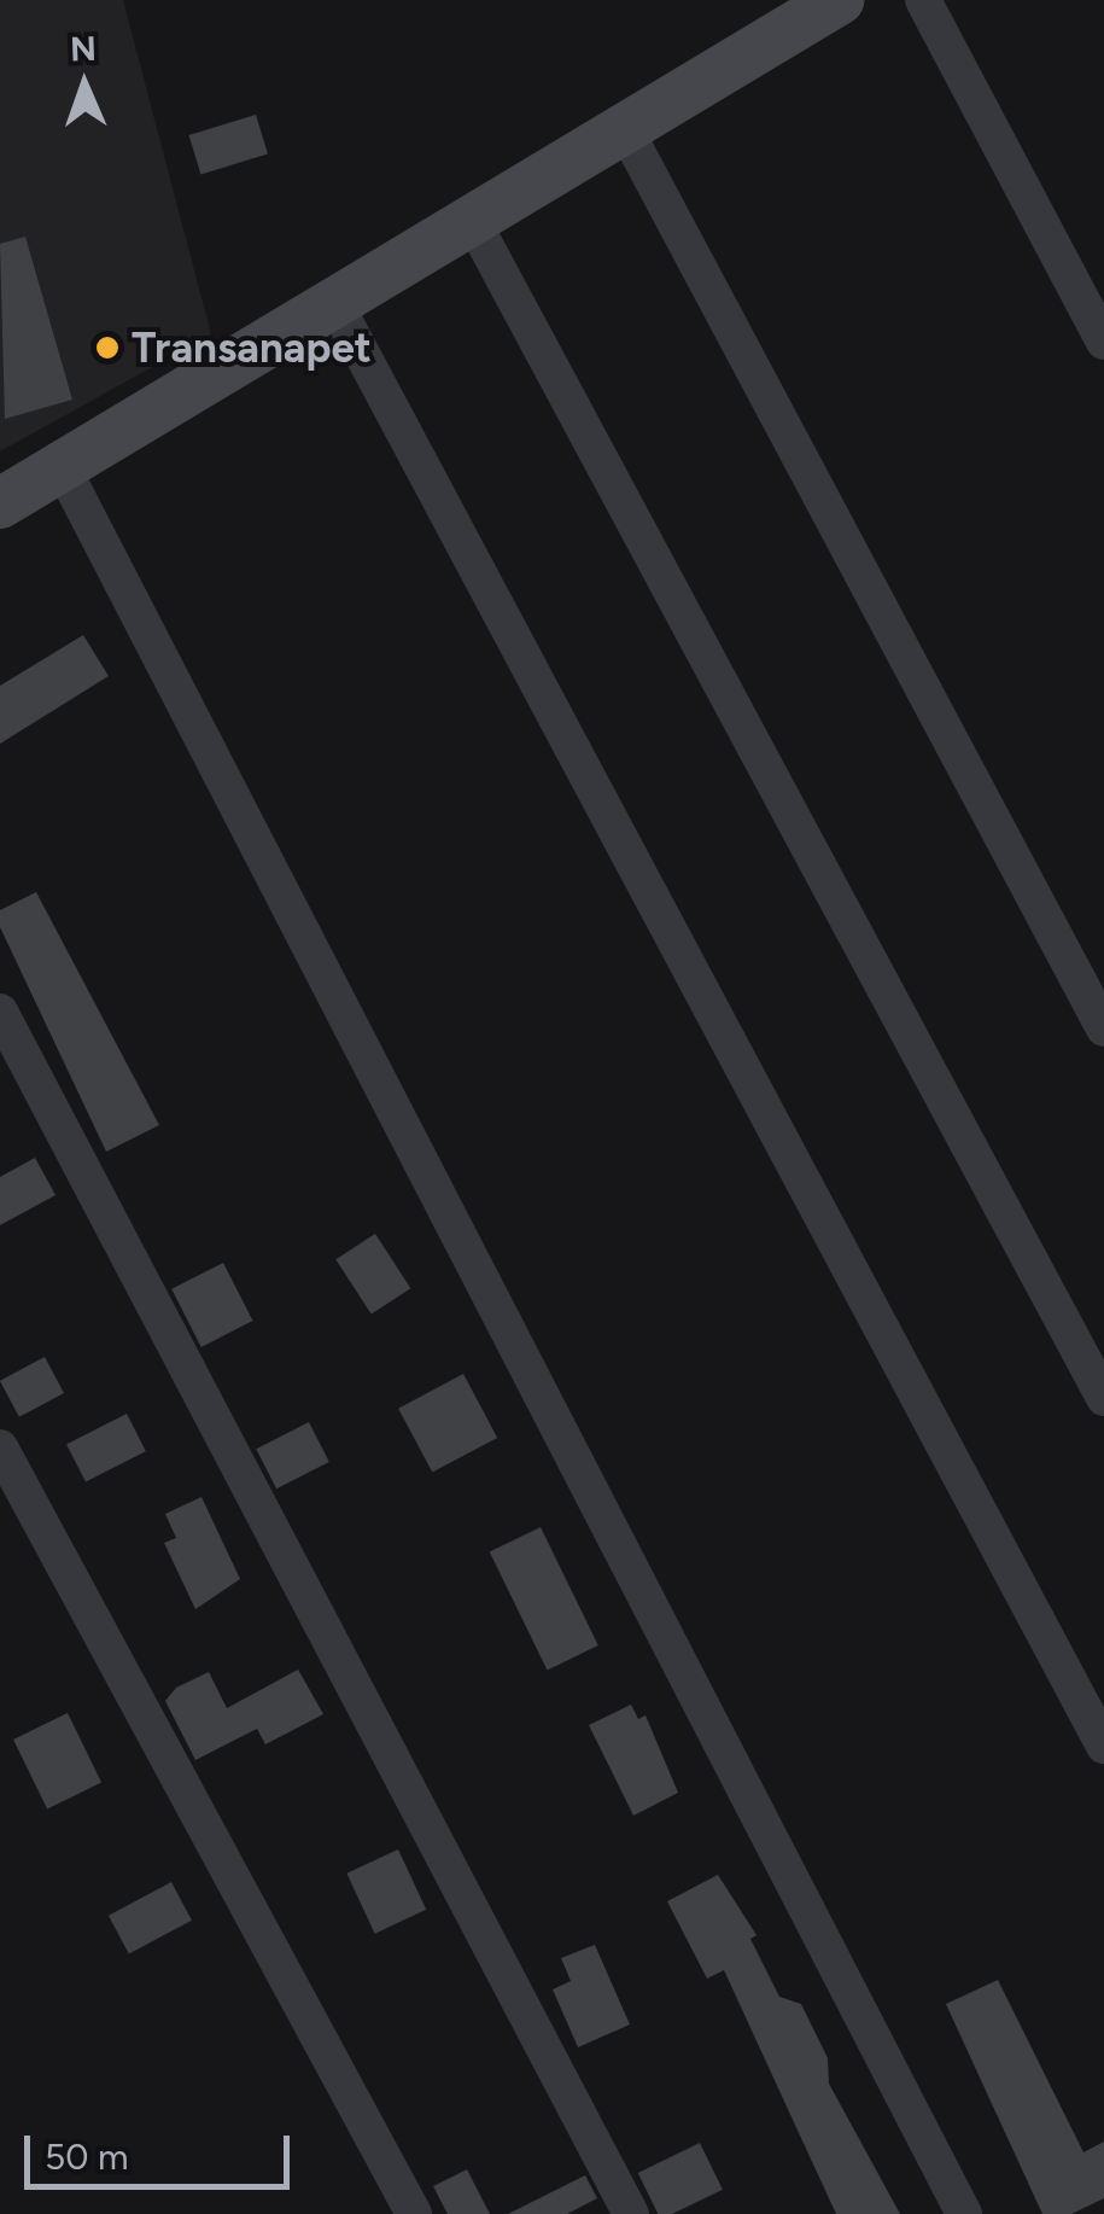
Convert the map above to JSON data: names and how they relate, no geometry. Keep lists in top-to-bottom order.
{
  "places": ["Transanapet"],
  "scale_bar": "50 m",
  "north": "top"
}
